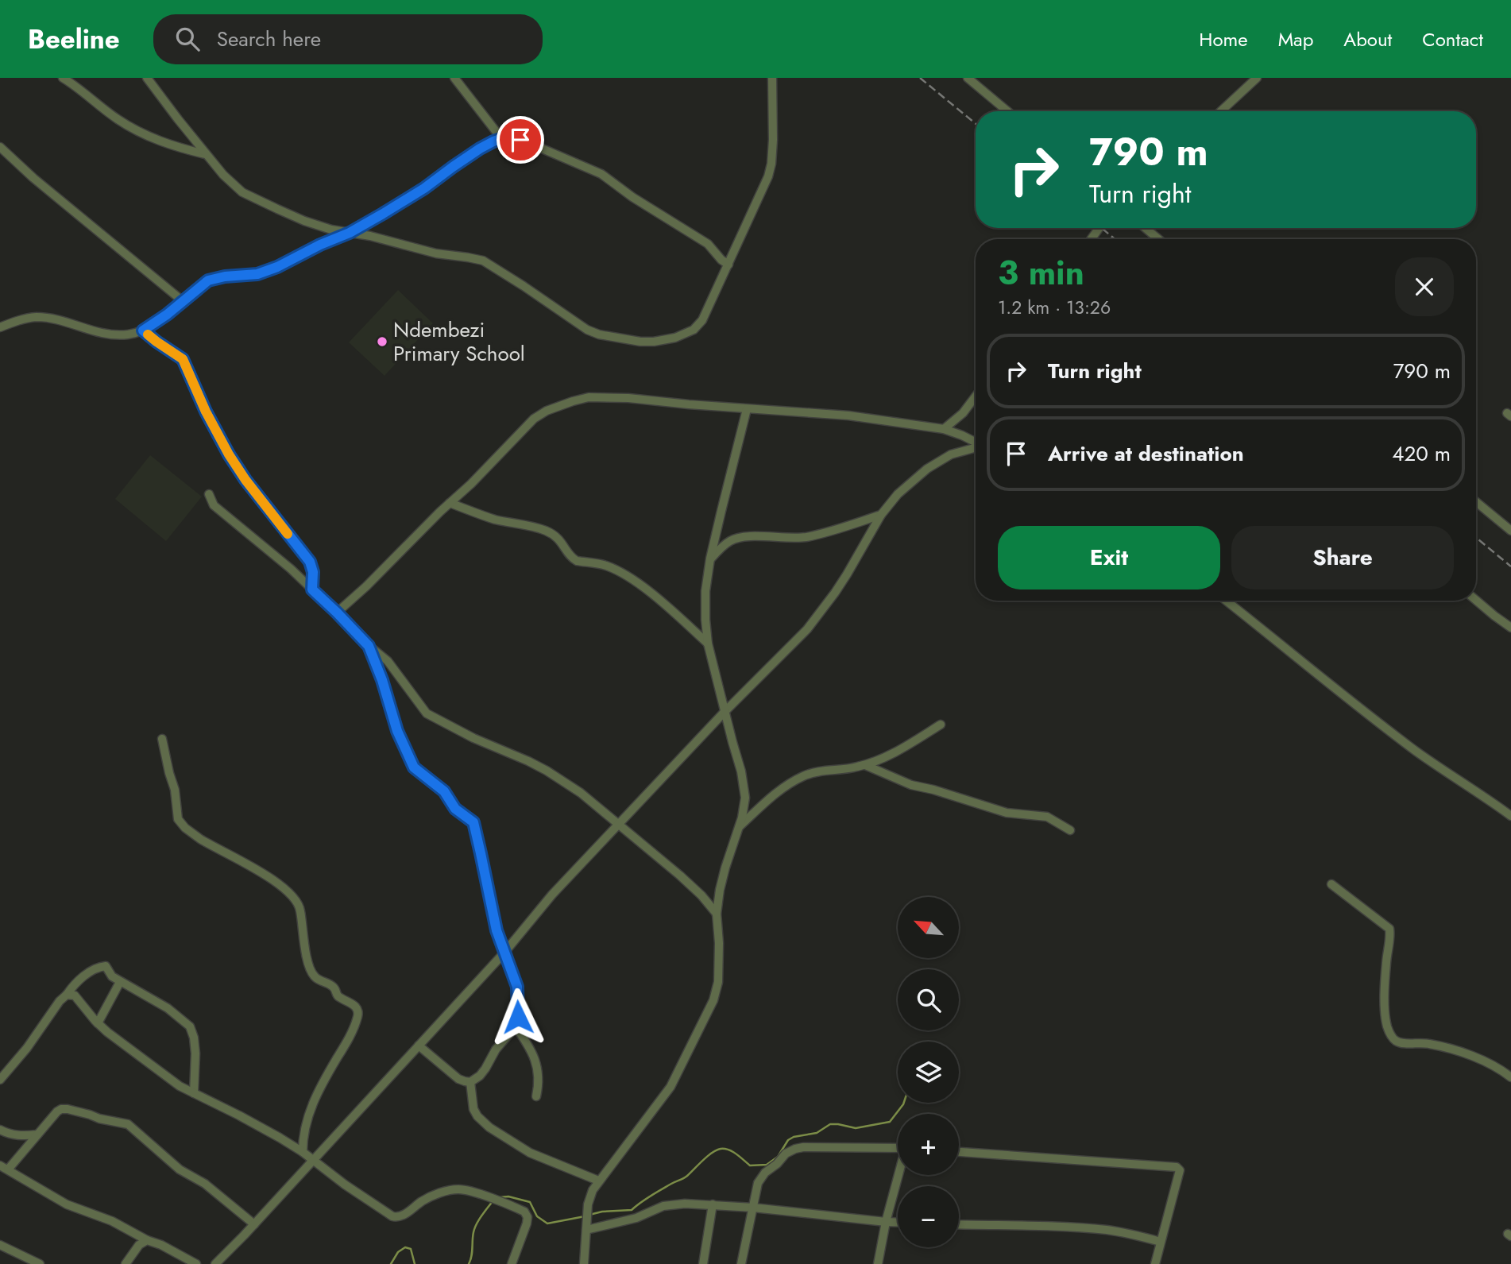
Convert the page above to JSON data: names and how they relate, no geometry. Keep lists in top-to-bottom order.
{
  "places": ["Ndembezi Primary School"],
  "north": "top left",
  "page": {
    "header": "Beeline",
    "search": "Search here",
    "nav": [
      "Home",
      "Map",
      "About",
      "Contact"
    ],
    "turn": ["790 m", "Turn right"],
    "heading": ["3 min", "1.2 km · 13:26"],
    "list": [
      {
        "name": "Turn right",
        "value": "790 m"
      },
      {
        "name": "Arrive at destination",
        "value": "420 m"
      }
    ],
    "buttons": ["Exit", "Share"],
    "map_buttons": ["+", "−"]
  }
}
